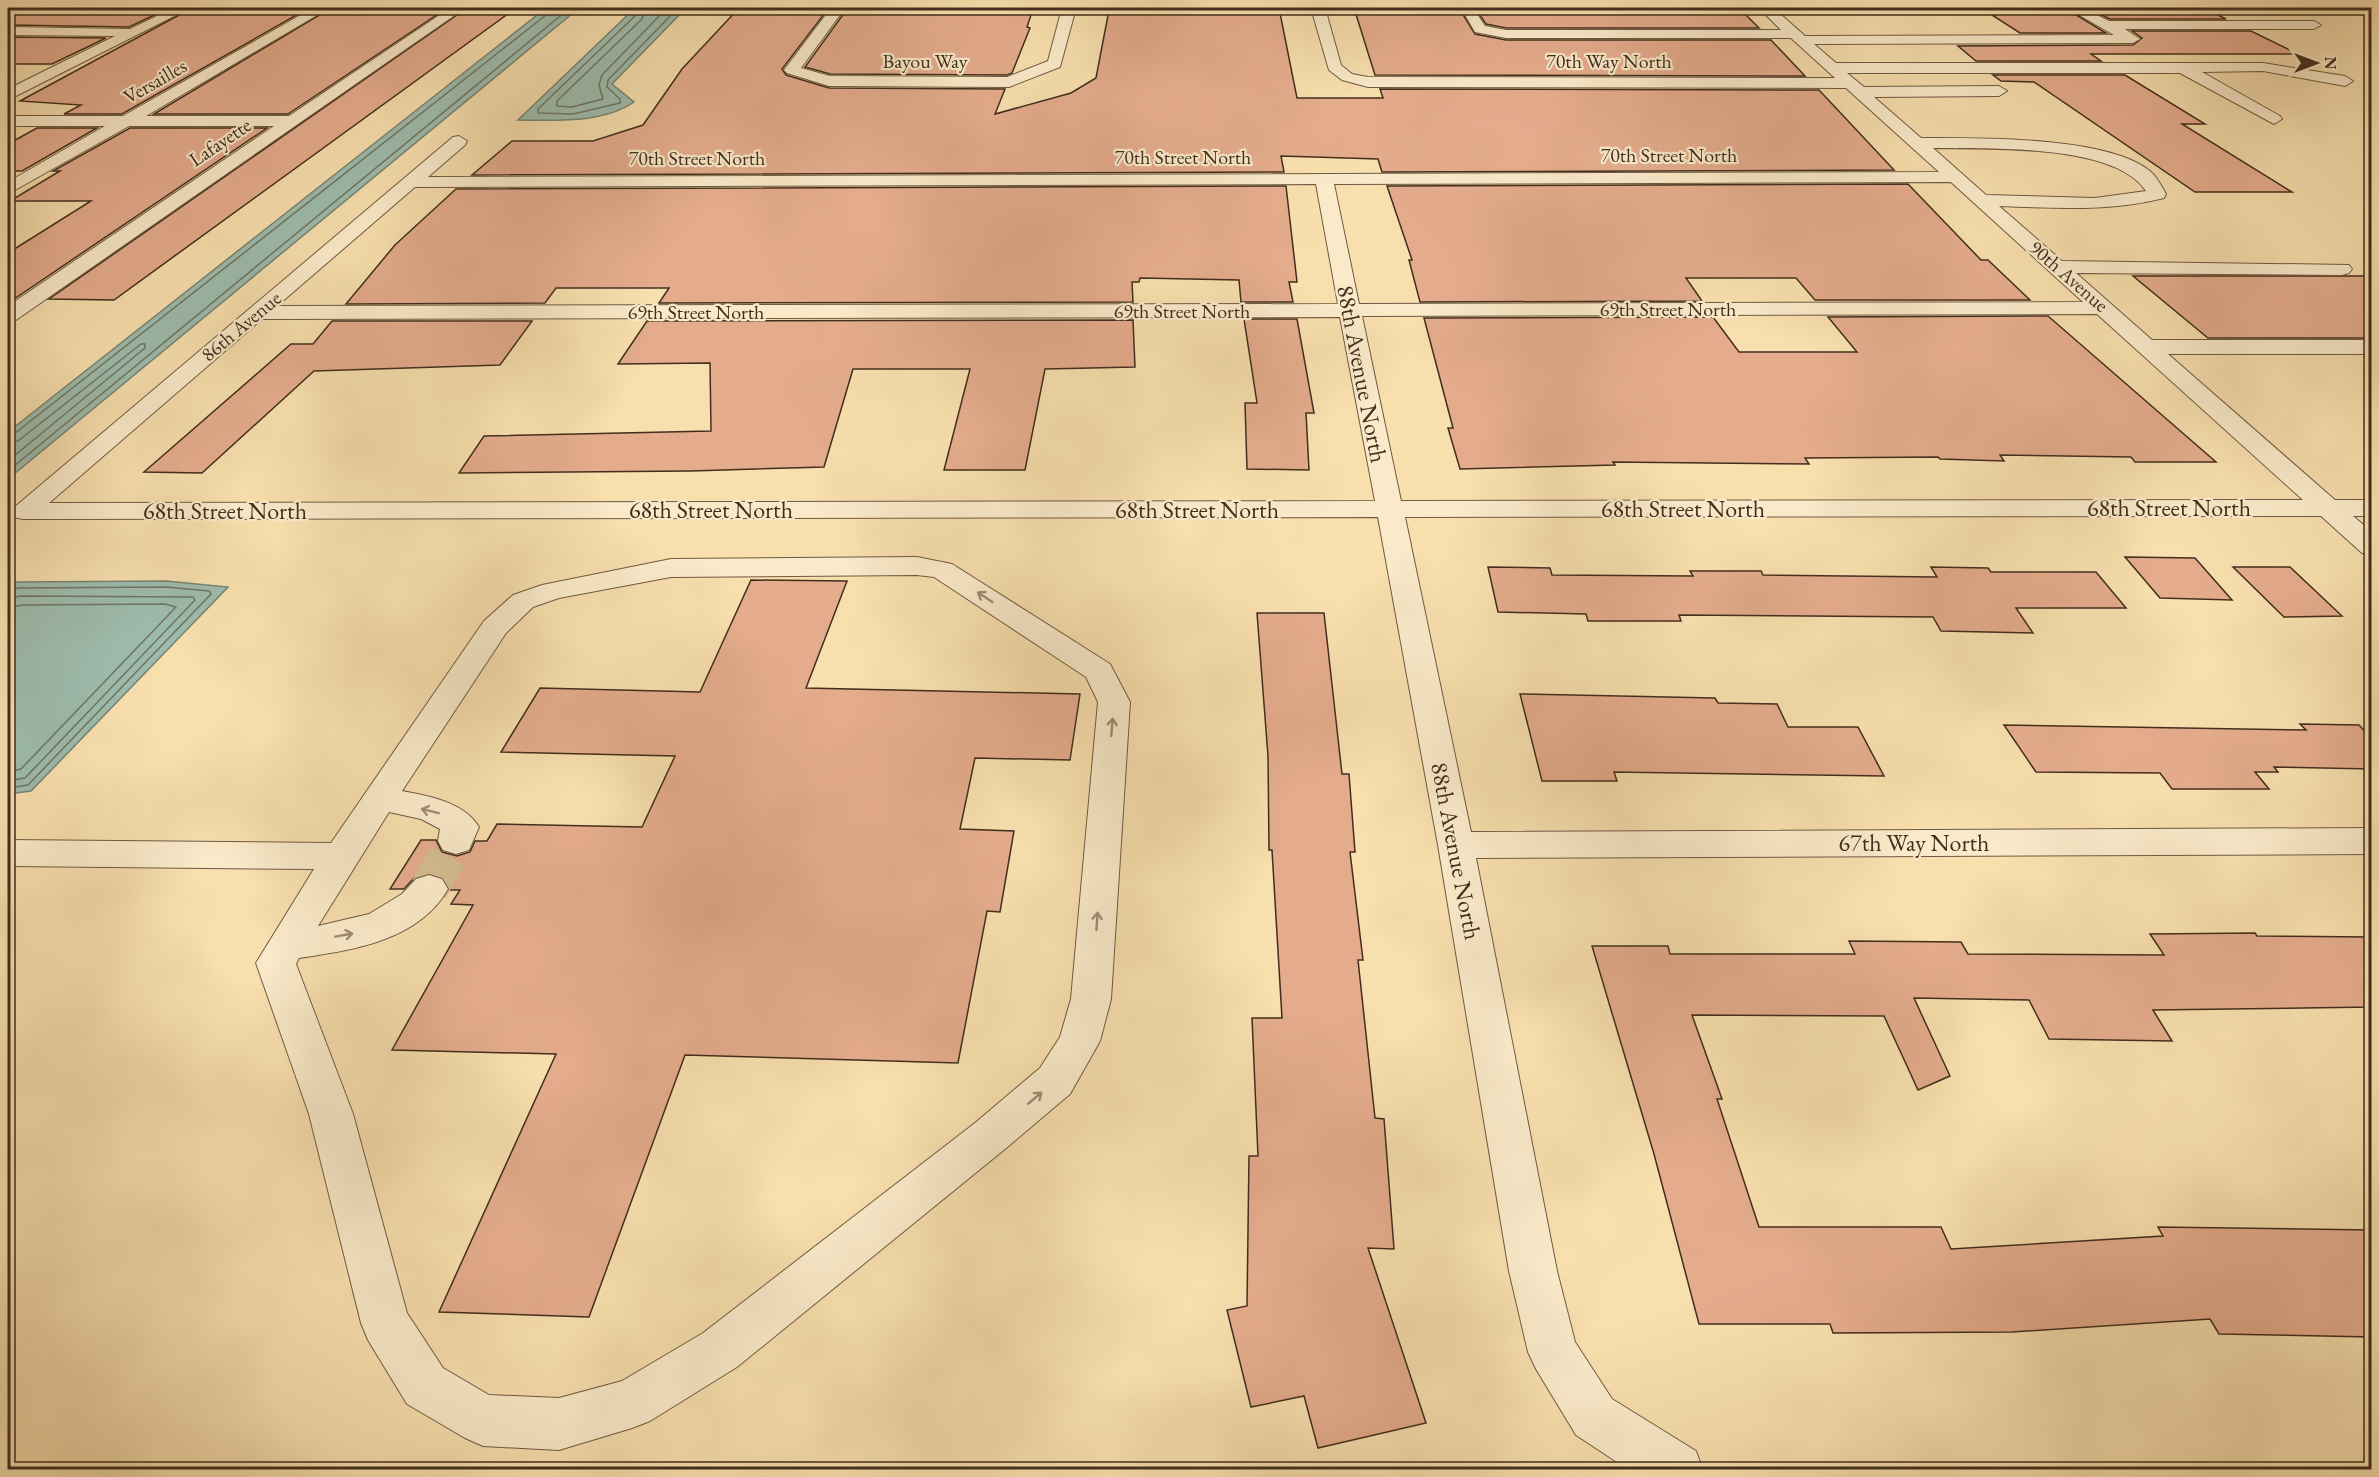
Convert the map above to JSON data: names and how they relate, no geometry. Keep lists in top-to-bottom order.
{
  "streets": {
    "street": [
      "Bayou Way",
      "70th Way North",
      "Versailles",
      "Lafayette",
      "70th Street North",
      "90th Avenue",
      "69th Street North",
      "86th Avenue",
      "88th Avenue North",
      "68th Street North",
      "67th Way North"
    ]
  },
  "crossings": [
    ["70th Way North", "90th Avenue"],
    ["70th Street North", "90th Avenue"],
    ["70th Street North", "86th Avenue"],
    ["70th Street North", "88th Avenue North"],
    ["90th Avenue", "69th Street North"],
    ["90th Avenue", "68th Street North"],
    ["69th Street North", "86th Avenue"],
    ["69th Street North", "88th Avenue North"],
    ["86th Avenue", "68th Street North"],
    ["88th Avenue North", "68th Street North"],
    ["88th Avenue North", "67th Way North"]
  ],
  "north": "right"
}
